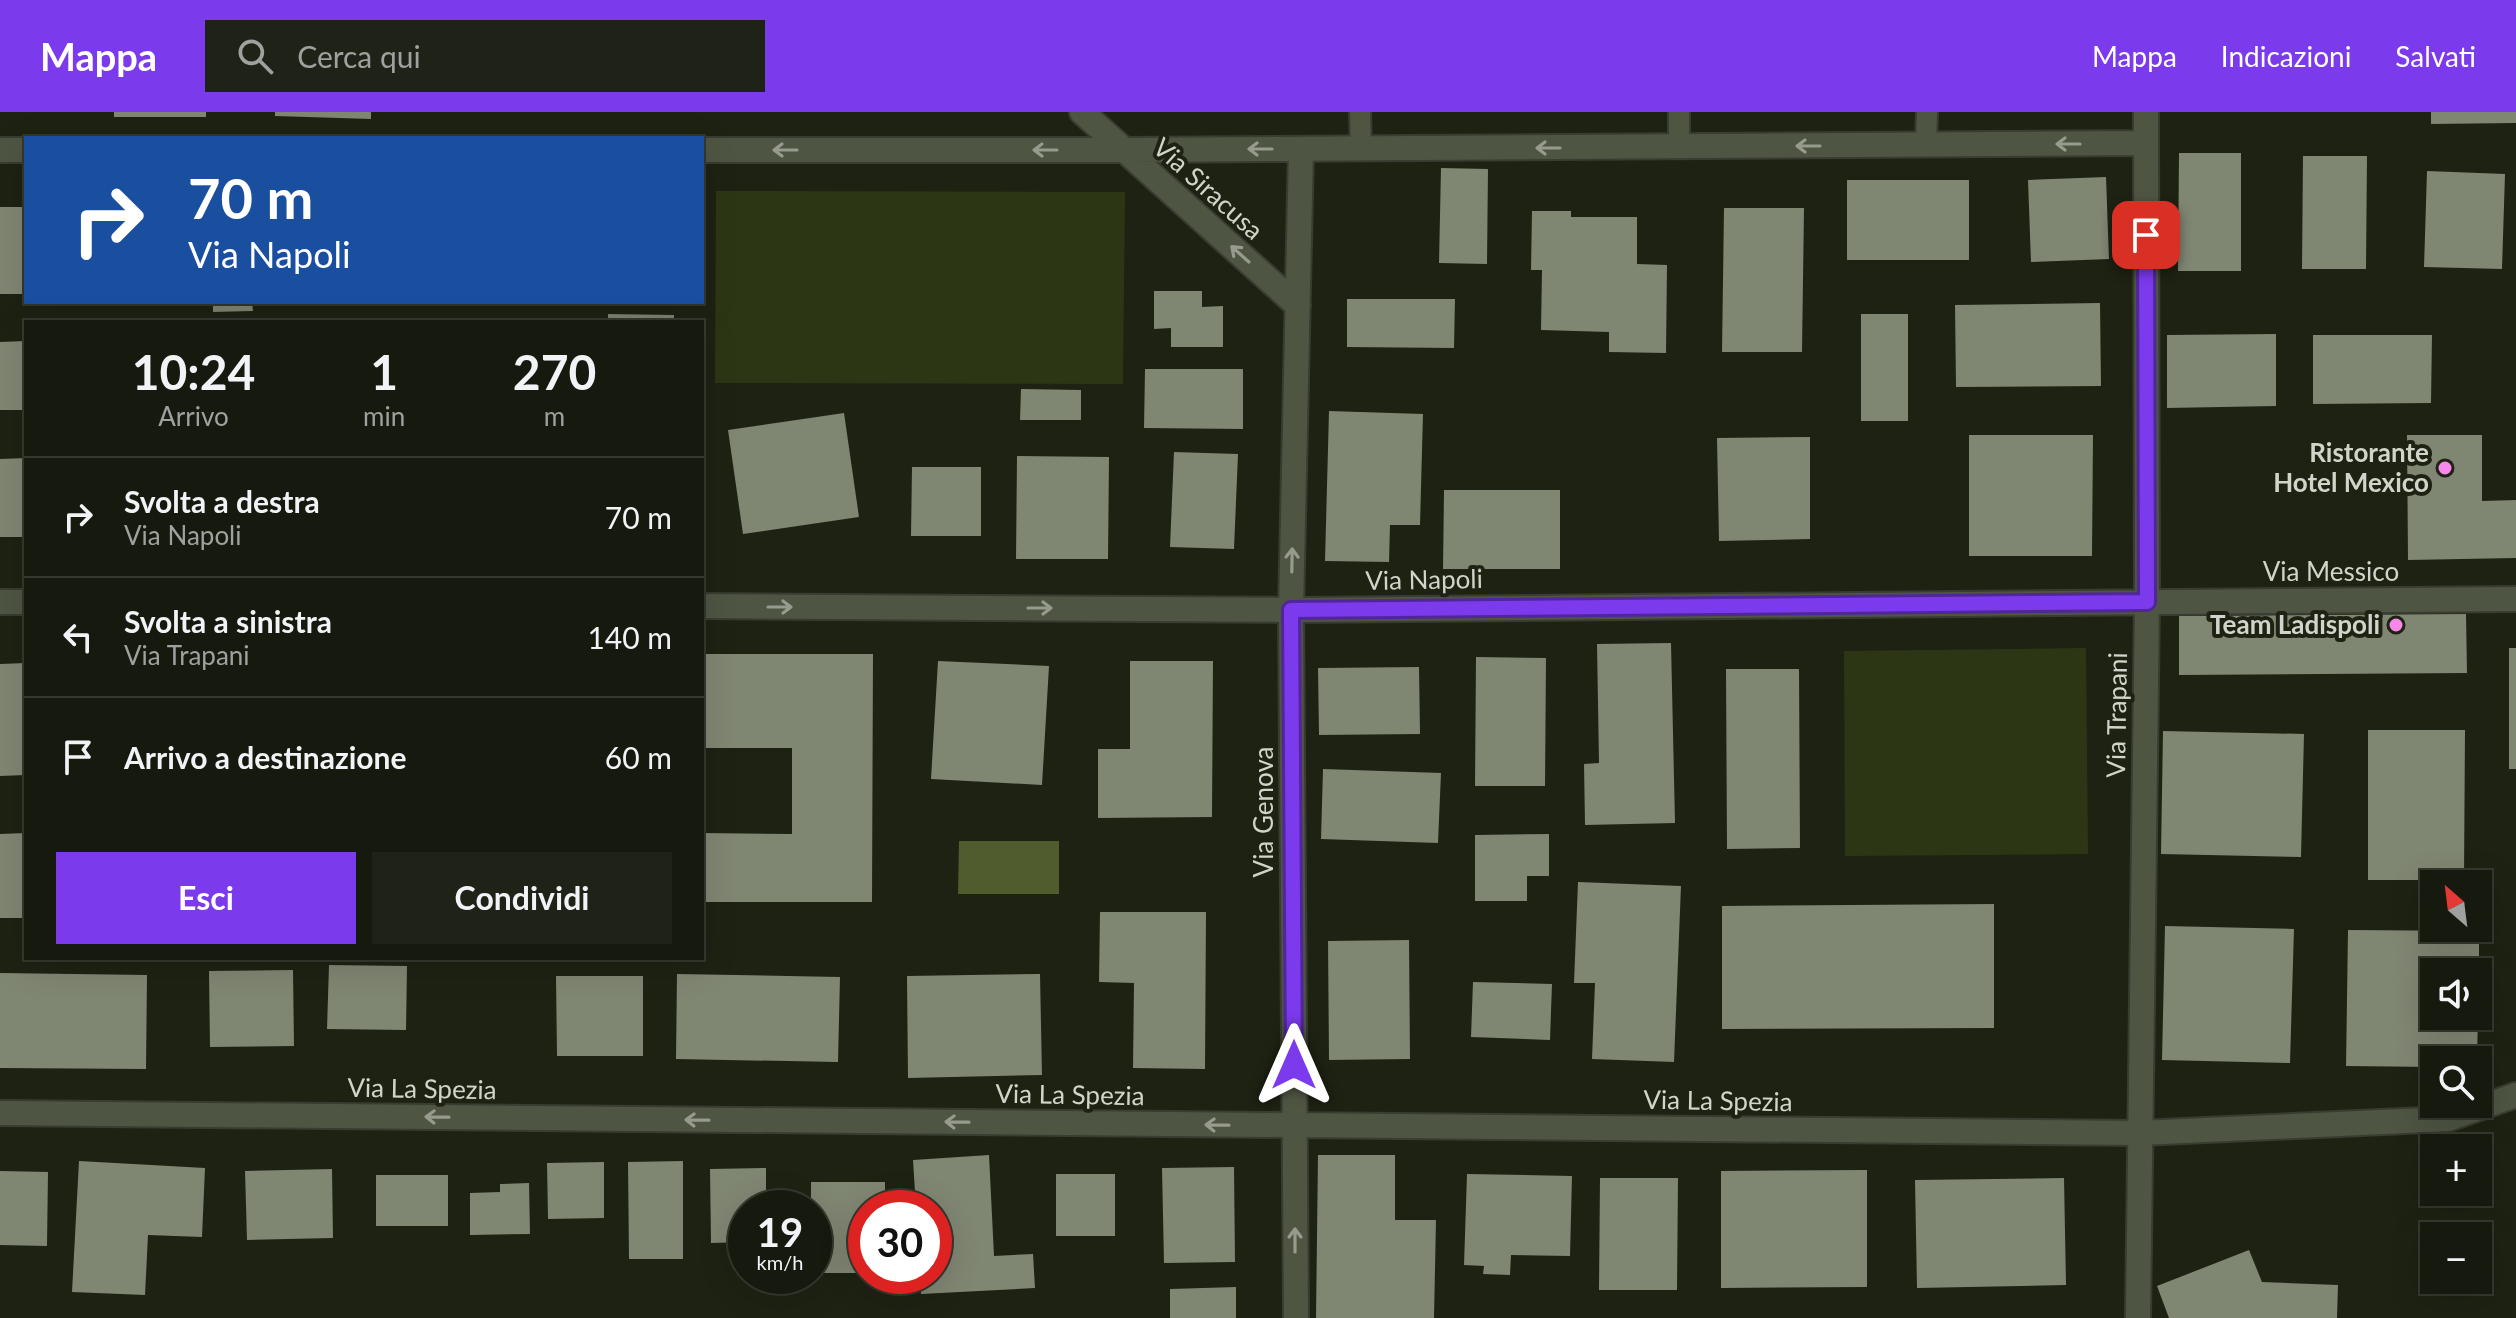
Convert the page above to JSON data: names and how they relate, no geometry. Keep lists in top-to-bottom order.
{
  "streets": {
    "street": [
      "Via Siracusa",
      "Via Messico",
      "Via Napoli",
      "Via Trapani",
      "Via Genova",
      "Via La Spezia"
    ]
  },
  "crossings": [
    ["Via Siracusa", "Via Genova"],
    ["Via Messico", "Via Napoli"],
    ["Via Messico", "Via Trapani"],
    ["Via Napoli", "Via Trapani"],
    ["Via Napoli", "Via Genova"],
    ["Via Trapani", "Via La Spezia"],
    ["Via Genova", "Via La Spezia"]
  ],
  "one_way": [
    "Via Siracusa",
    "Via Napoli",
    "Via Genova",
    "Via La Spezia"
  ],
  "places": ["Ristorante Hotel Mexico", "Team Ladispoli"],
  "north": "top left",
  "page": {
    "header": "Mappa",
    "search": "Cerca qui",
    "nav": ["Mappa", "Indicazioni", "Salvati"],
    "turn": ["70 m", "Via Napoli"],
    "eta": [
      "10:24",
      "Arrivo",
      "1",
      "min",
      "270",
      "m"
    ],
    "list": [
      {
        "name": "Svolta a destra",
        "note": "Via Napoli",
        "value": "70 m"
      },
      {
        "name": "Svolta a sinistra",
        "note": "Via Trapani",
        "value": "140 m"
      },
      {
        "name": "Arrivo a destinazione",
        "value": "60 m"
      }
    ],
    "buttons": ["Esci", "Condividi"],
    "map_buttons": ["+", "−"],
    "speed": "19 km/h",
    "limit": "30"
  }
}
